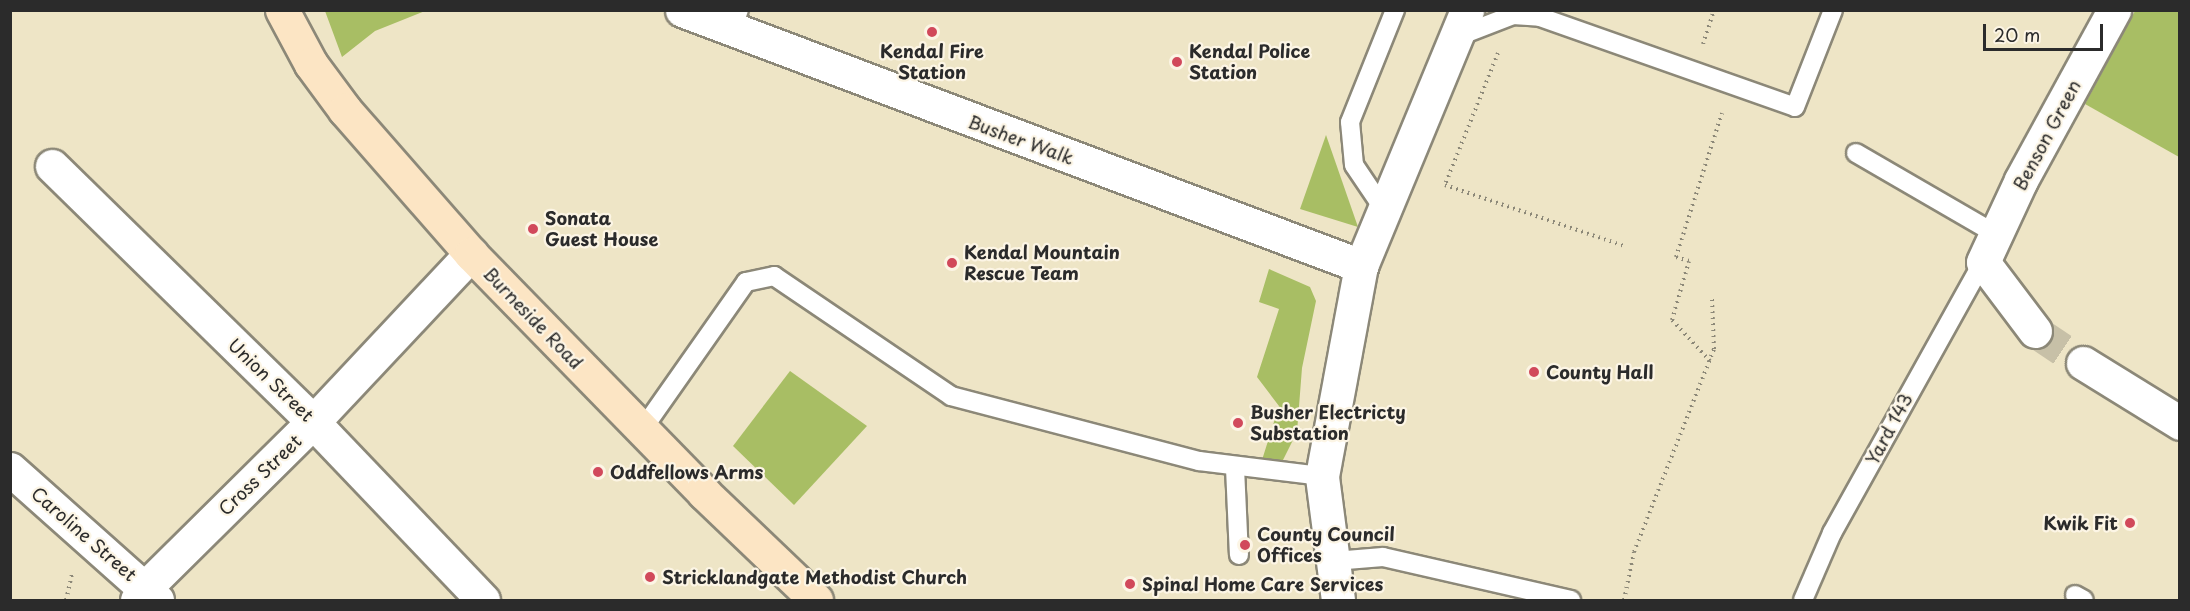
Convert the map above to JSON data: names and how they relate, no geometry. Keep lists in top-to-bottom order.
{
  "streets": {
    "street": [
      "Benson Green",
      "Busher Walk",
      "Burneside Road",
      "Union Street",
      "Cross Street",
      "Caroline Street"
    ],
    "lane": ["Yard 143"]
  },
  "crossings": [
    ["Benson Green", "Yard 143"],
    ["Burneside Road", "Cross Street"],
    ["Union Street", "Cross Street"],
    ["Cross Street", "Caroline Street"]
  ],
  "places": [
    "Kendal Fire Station",
    "Kendal Police Station",
    "Sonata Guest House",
    "Kendal Mountain Rescue Team",
    "County Hall",
    "Busher Electricty Substation",
    "Oddfellows Arms",
    "Kwik Fit",
    "County Council Offices",
    "Stricklandgate Methodist Church",
    "Spinal Home Care Services"
  ],
  "scale_bar": "20 m"
}
